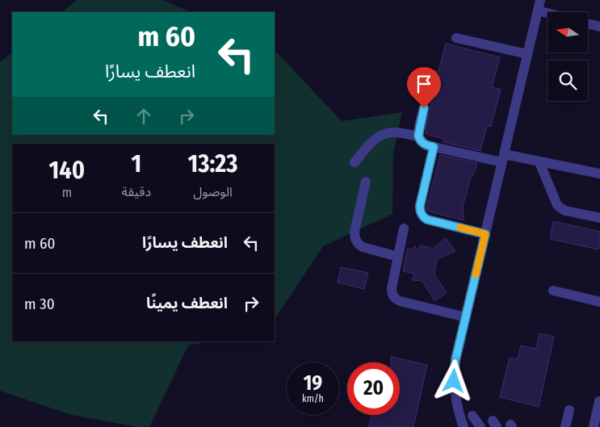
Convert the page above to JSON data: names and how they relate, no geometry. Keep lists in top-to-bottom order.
{
  "north": "left",
  "page": {
    "turn": ["60 m", "انعطف يسارًا"],
    "eta": [
      "13:23",
      "الوصول",
      "1",
      "دقيقة",
      "140",
      "m"
    ],
    "list": [
      {
        "name": "انعطف يسارًا",
        "value": "60 m"
      },
      {
        "name": "انعطف يمينًا",
        "value": "30 m"
      }
    ],
    "speed": "19 km/h",
    "limit": "20"
  }
}
